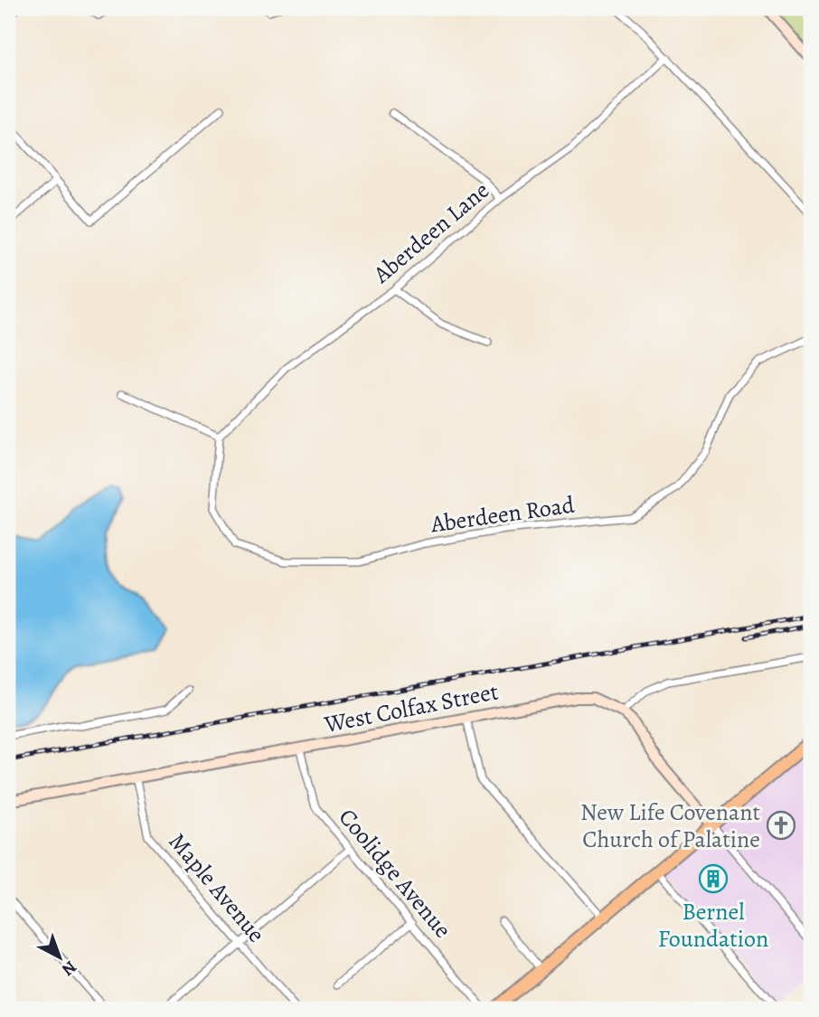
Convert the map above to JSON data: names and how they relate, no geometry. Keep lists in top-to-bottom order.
{
  "streets": {
    "street": [
      "Aberdeen Lane",
      "Aberdeen Road",
      "West Colfax Street",
      "Coolidge Avenue",
      "Maple Avenue"
    ]
  },
  "crossings": [
    ["Aberdeen Lane", "Aberdeen Road"],
    ["West Colfax Street", "Coolidge Avenue"],
    ["West Colfax Street", "Maple Avenue"]
  ],
  "places": {
    "church": ["New Life Covenant Church of Palatine"],
    "building": ["Bernel Foundation"]
  },
  "north": "bottom right"
}
